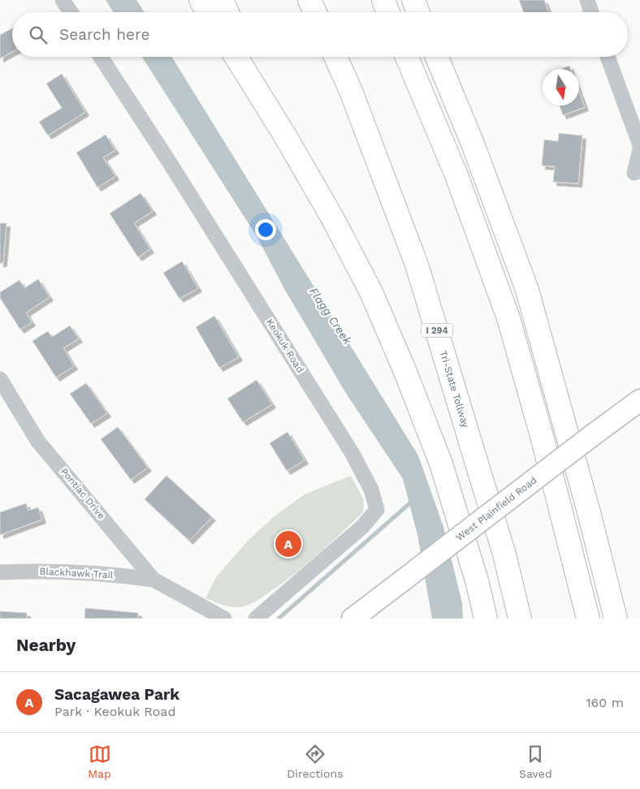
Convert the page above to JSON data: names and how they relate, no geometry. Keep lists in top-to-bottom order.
{
  "streets": {
    "highway": ["I 294", "Tri-State Tollway"],
    "main road": ["West Plainfield Road"],
    "street": ["Keokuk Road", "Pontiac Drive", "Blackhawk Trail"]
  },
  "crossings": [
    ["Pontiac Drive", "Blackhawk Trail"]
  ],
  "water": ["Flagg Creek"],
  "north": "bottom",
  "page": {
    "search": "Search here",
    "pins": "A",
    "heading": "Nearby",
    "list": [
      {
        "mark": "A",
        "name": "Sacagawea Park",
        "note": "Park · Keokuk Road",
        "value": "160 m"
      }
    ],
    "nav": ["Map", "Directions", "Saved"]
  }
}
